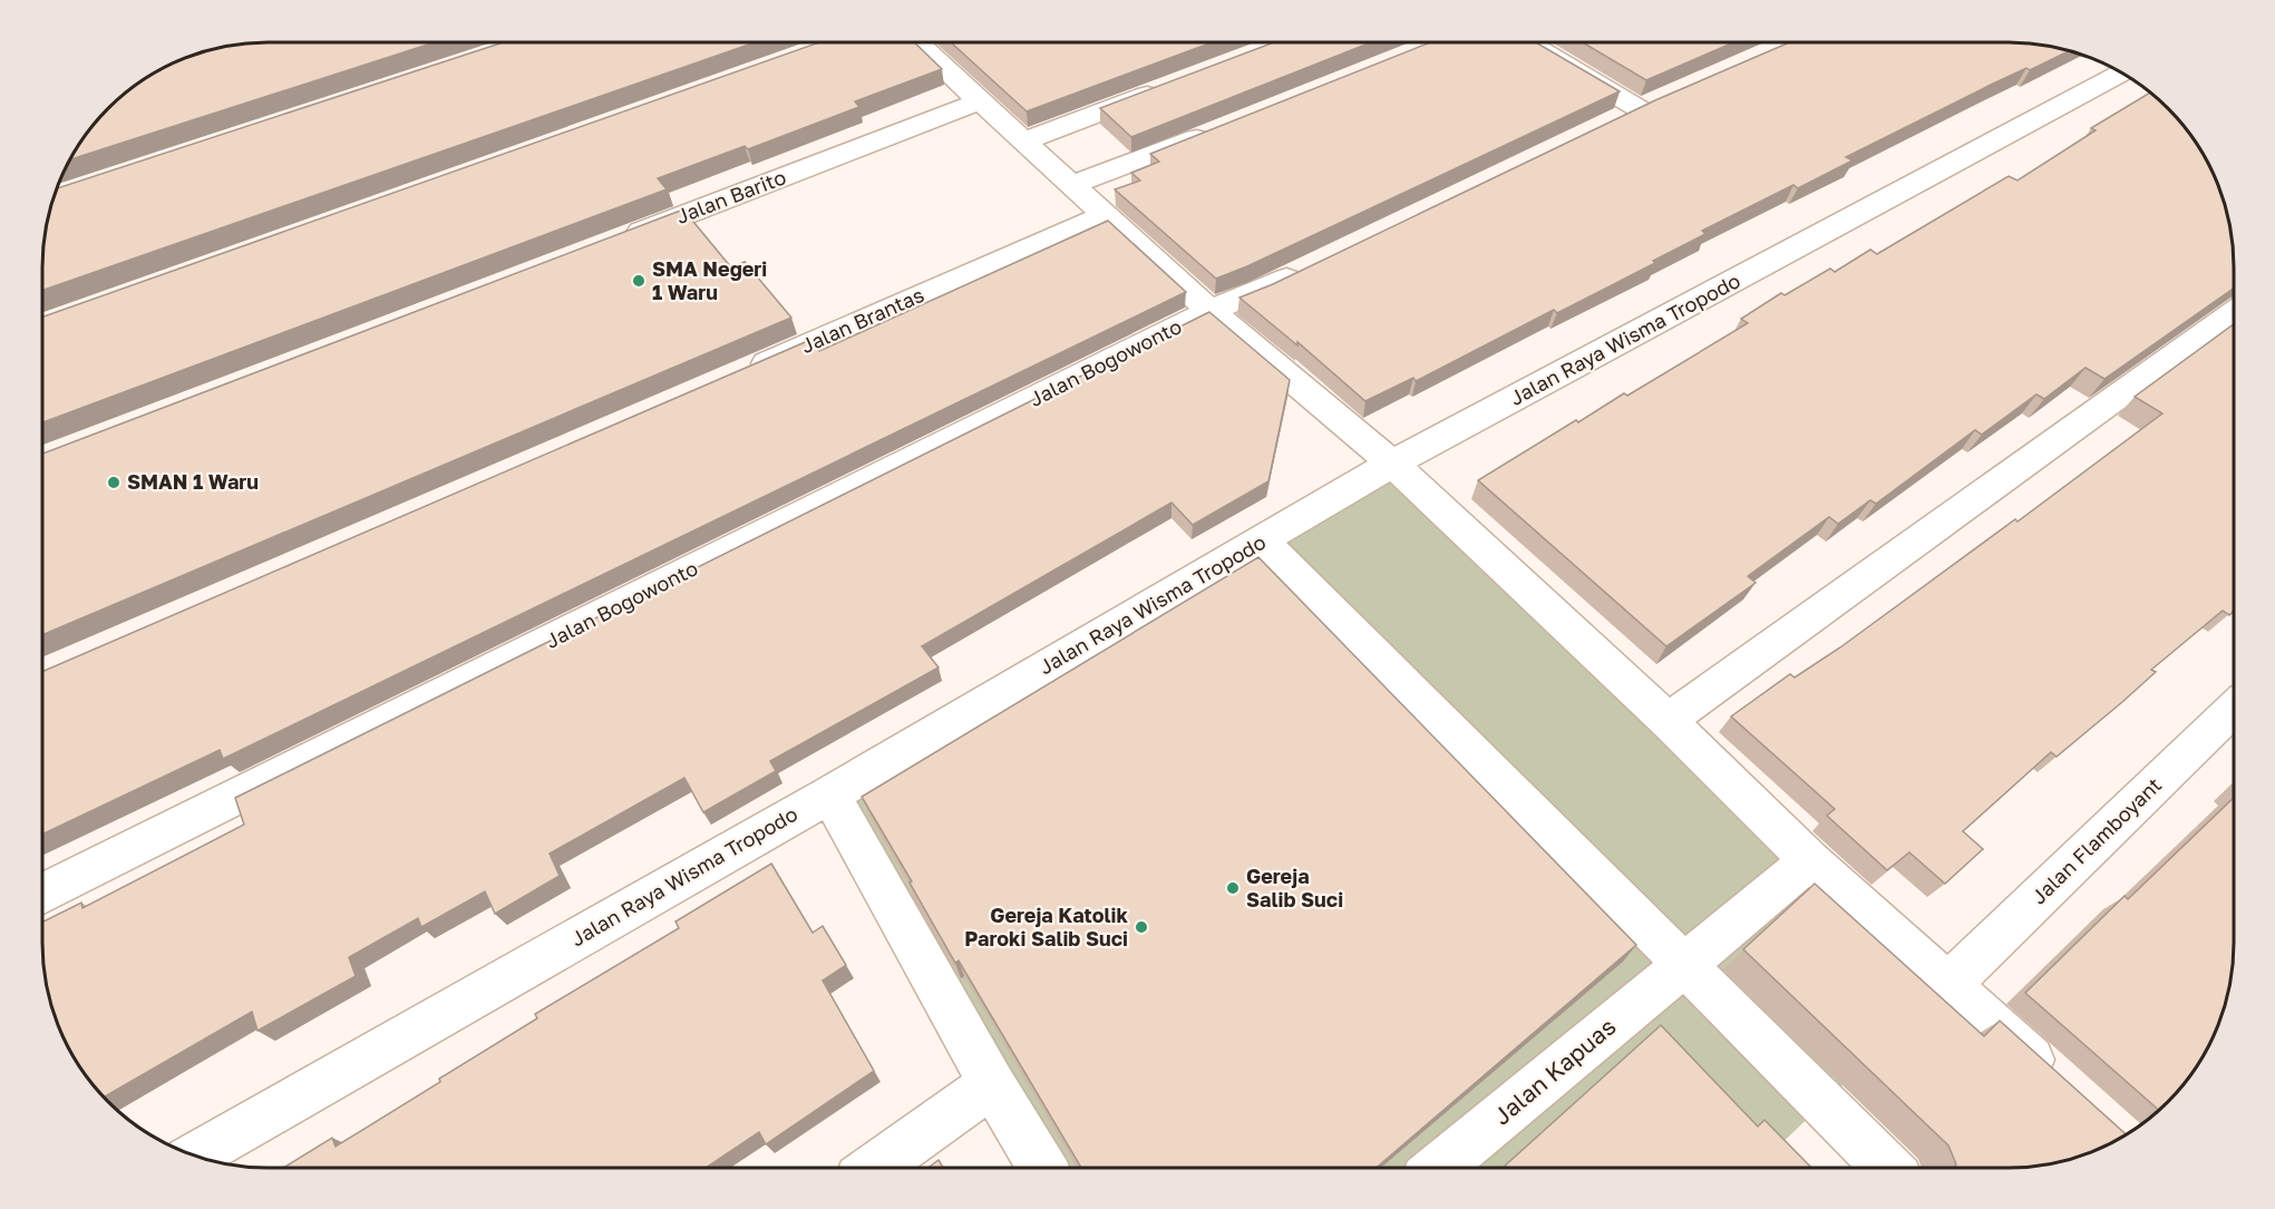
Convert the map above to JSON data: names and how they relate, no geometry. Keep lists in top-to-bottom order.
{
  "streets": {
    "street": [
      "Jalan Barito",
      "Jalan Brantas",
      "Jalan Raya Wisma Tropodo",
      "Jalan Bogowonto",
      "Jalan Flamboyant",
      "Jalan Kapuas"
    ]
  },
  "places": [
    "SMA Negeri 1 Waru",
    "SMAN 1 Waru",
    "Gereja Salib Suci",
    "Gereja Katolik Paroki Salib Suci"
  ]
}
